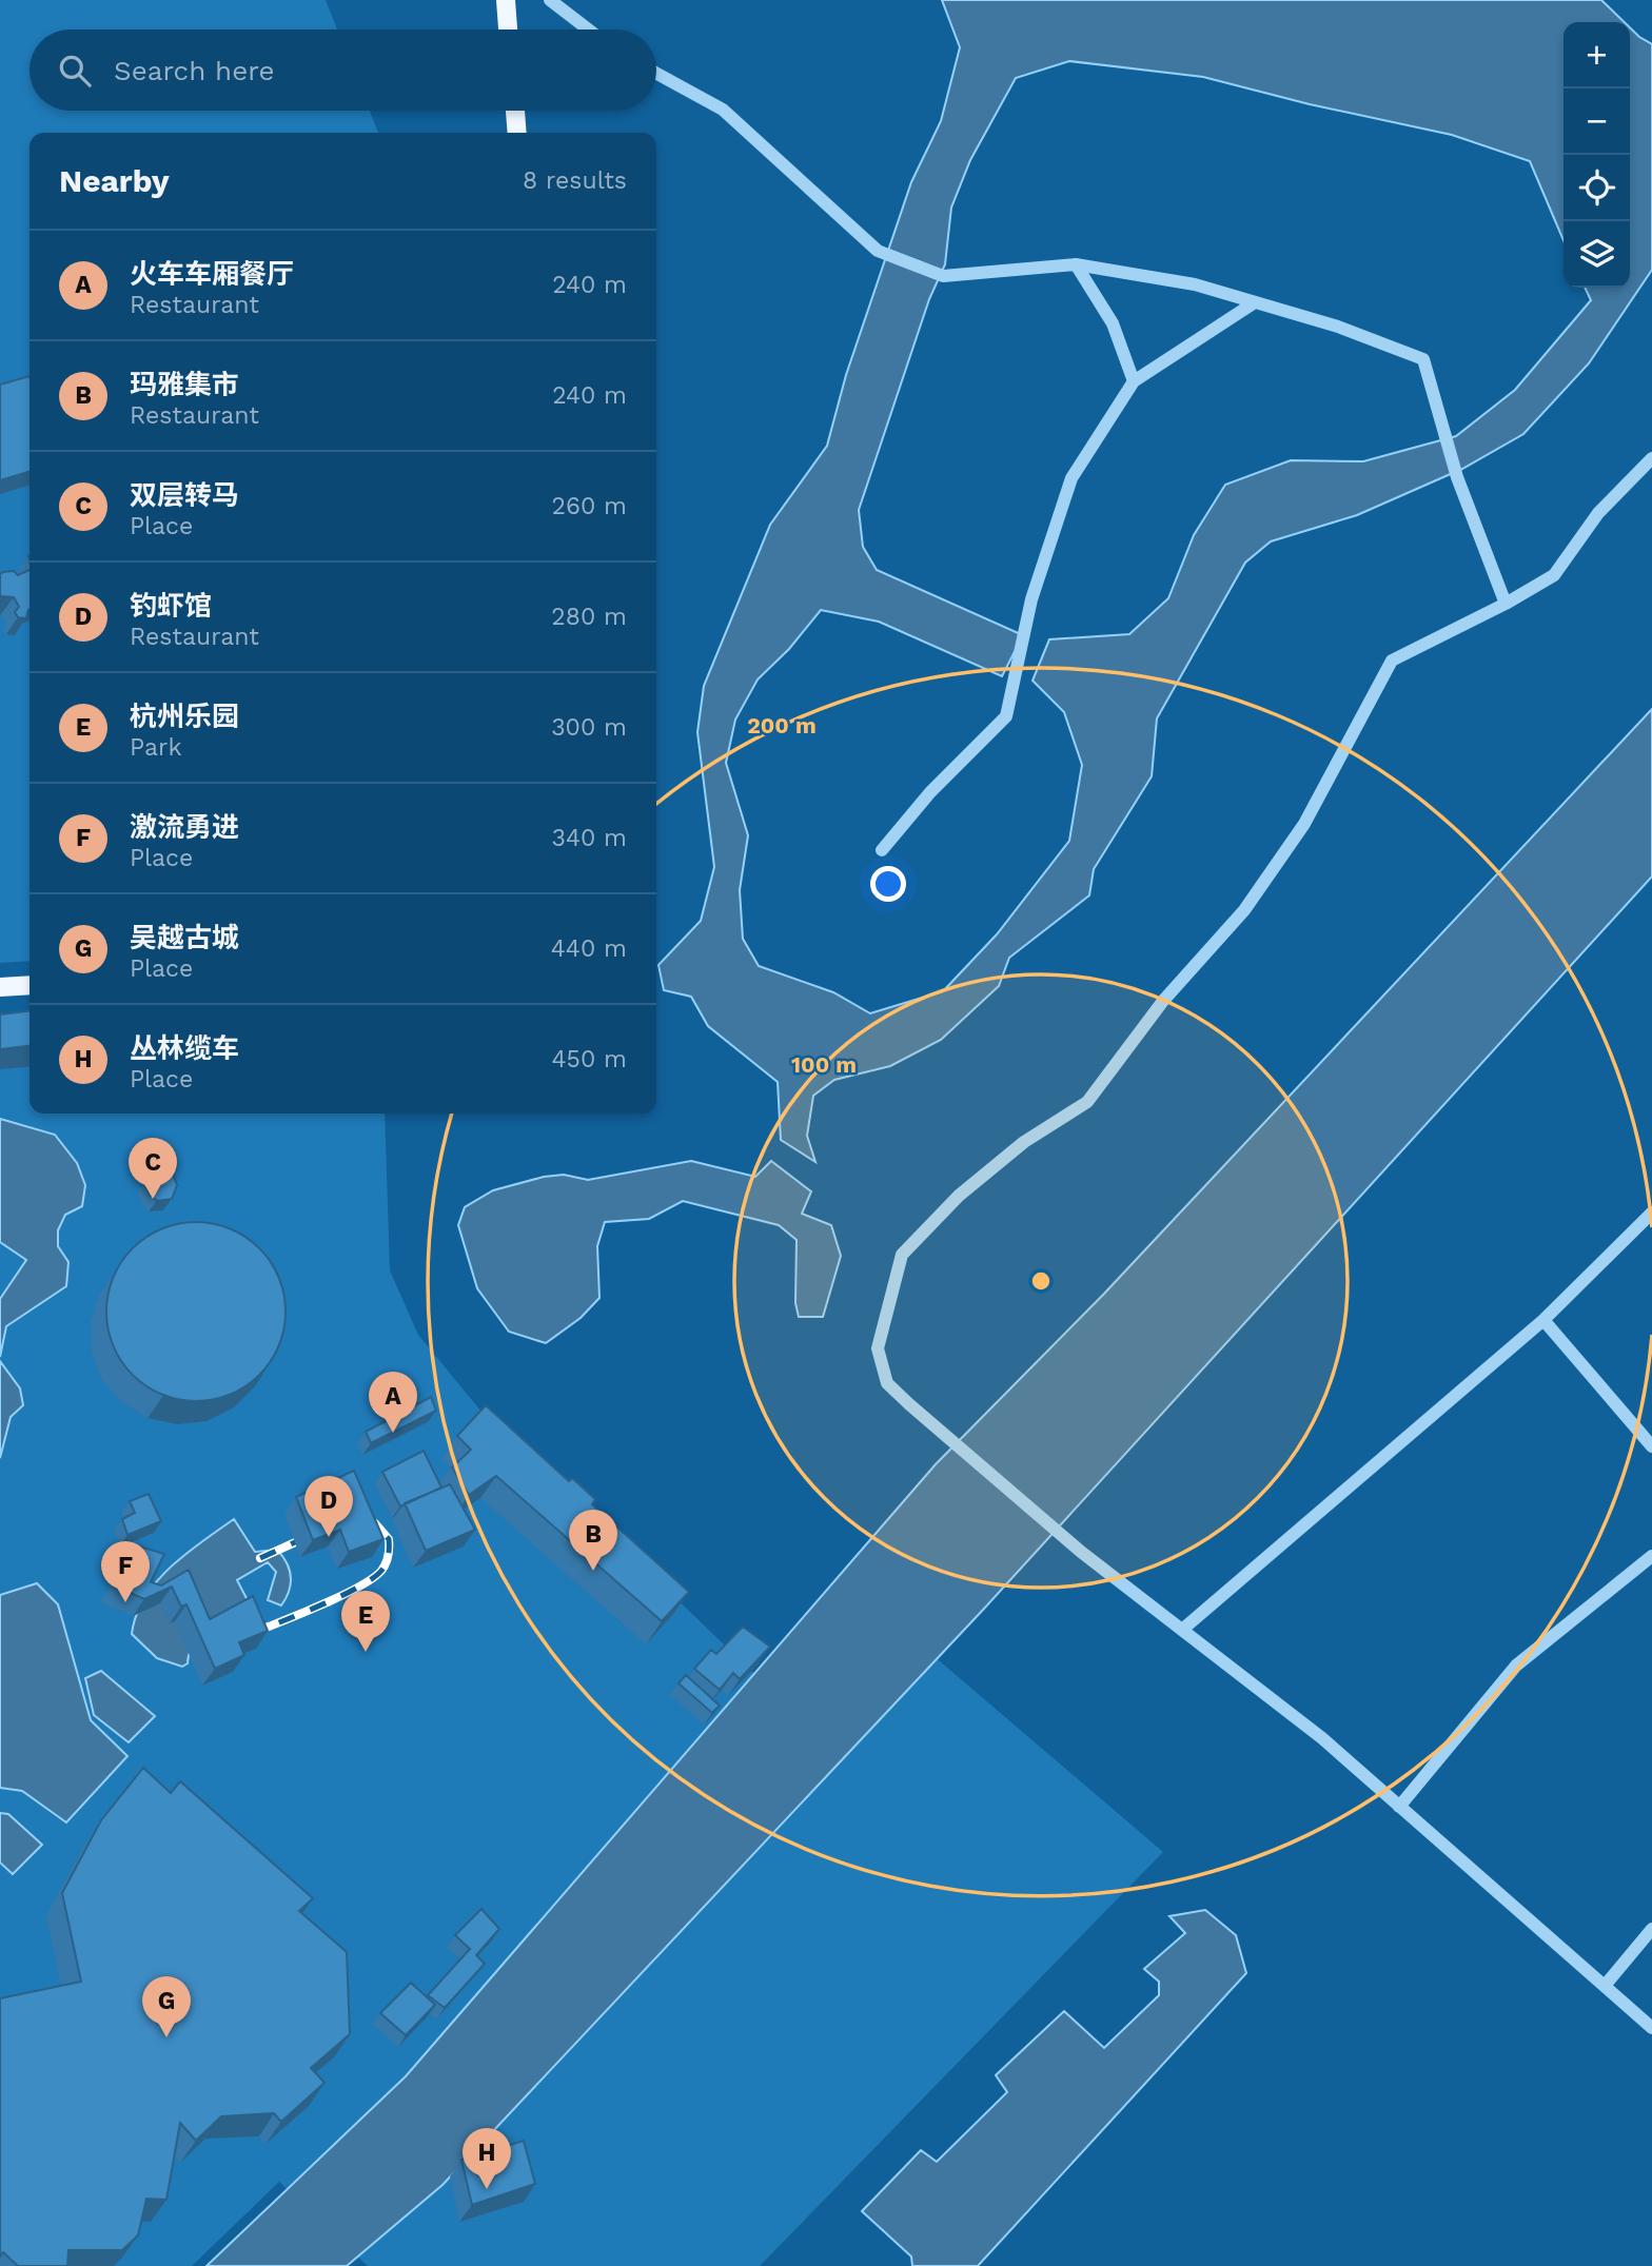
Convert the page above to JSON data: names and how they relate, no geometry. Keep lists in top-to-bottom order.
{
  "page": {
    "map_buttons": ["+", "−"],
    "search": "Search here",
    "heading": ["Nearby", "8 results"],
    "list": [
      {
        "mark": "A",
        "name": "火车车厢餐厅",
        "note": "Restaurant",
        "value": "240 m"
      },
      {
        "mark": "B",
        "name": "玛雅集市",
        "note": "Restaurant",
        "value": "240 m"
      },
      {
        "mark": "C",
        "name": "双层转马",
        "note": "Place",
        "value": "260 m"
      },
      {
        "mark": "D",
        "name": "钓虾馆",
        "note": "Restaurant",
        "value": "280 m"
      },
      {
        "mark": "E",
        "name": "杭州乐园",
        "note": "Park",
        "value": "300 m"
      },
      {
        "mark": "F",
        "name": "激流勇进",
        "note": "Place",
        "value": "340 m"
      },
      {
        "mark": "G",
        "name": "吴越古城",
        "note": "Place",
        "value": "440 m"
      },
      {
        "mark": "H",
        "name": "丛林缆车",
        "note": "Place",
        "value": "450 m"
      }
    ],
    "pins": [
      "C",
      "A",
      "D",
      "B",
      "F",
      "E",
      "G",
      "H"
    ]
  },
  "rings": ["200 m", "100 m"]
}
